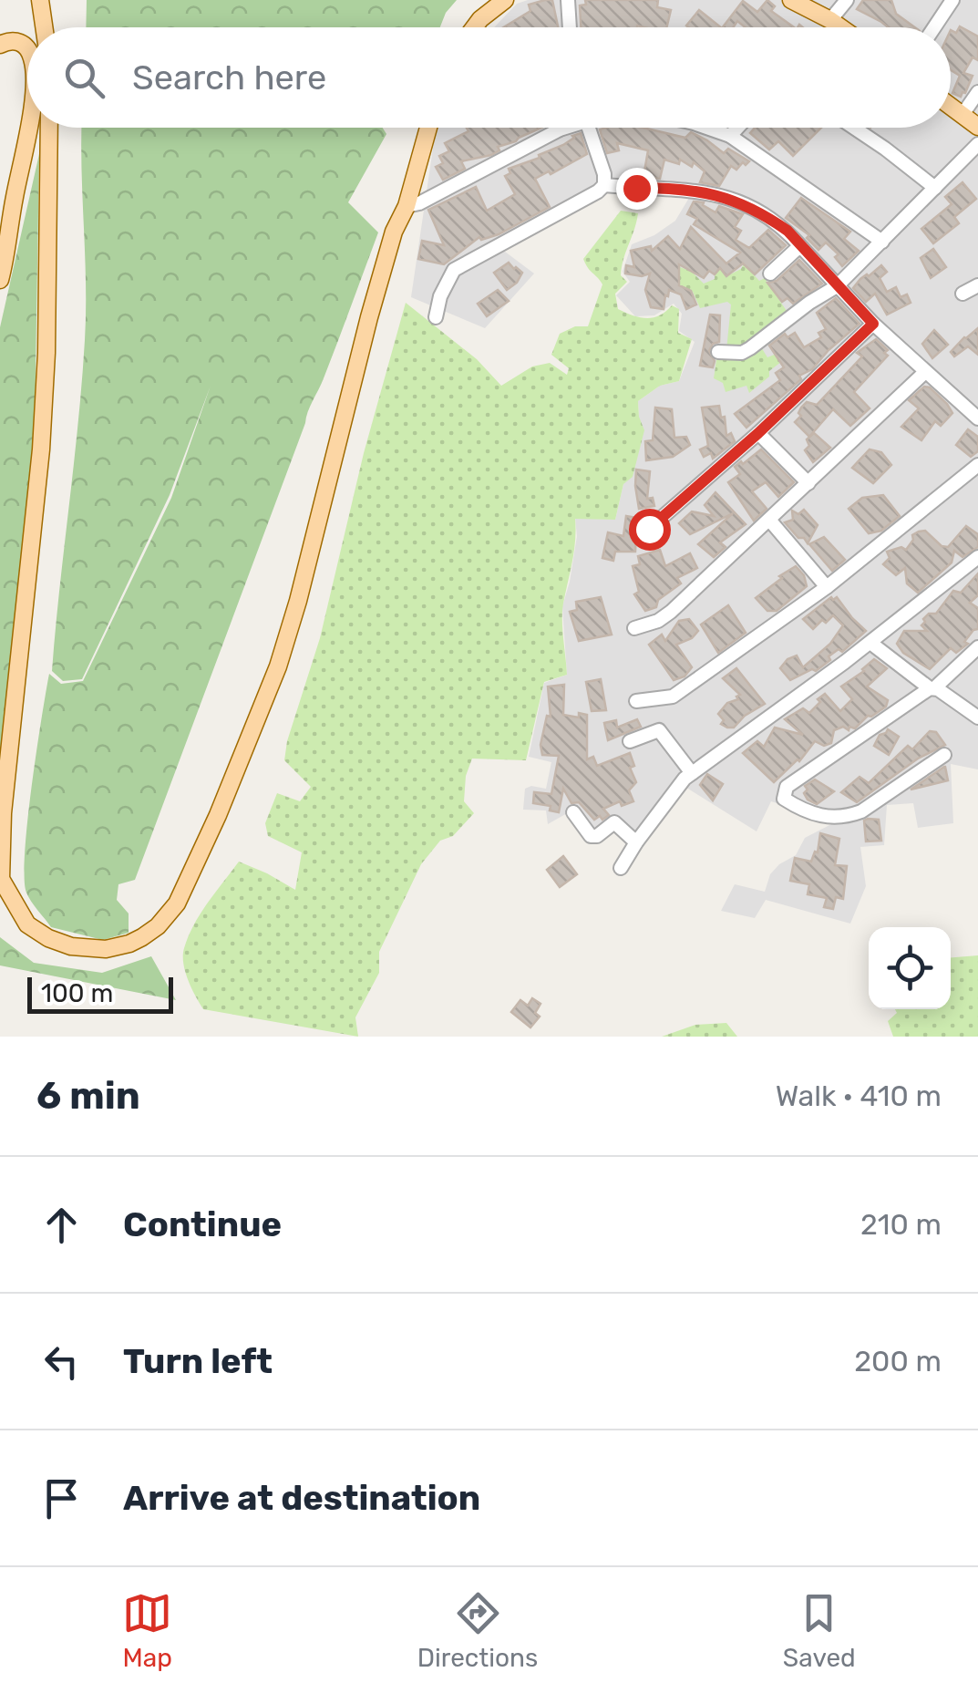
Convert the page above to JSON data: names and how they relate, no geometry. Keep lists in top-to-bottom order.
{
  "scale_bar": "100 m",
  "page": {
    "search": "Search here",
    "scale": "100 m",
    "heading": ["6 min", "Walk · 410 m"],
    "list": [
      ["Continue", "210 m"],
      ["Turn left", "200 m"],
      "Arrive at destination"
    ],
    "nav": ["Map", "Directions", "Saved"]
  }
}
